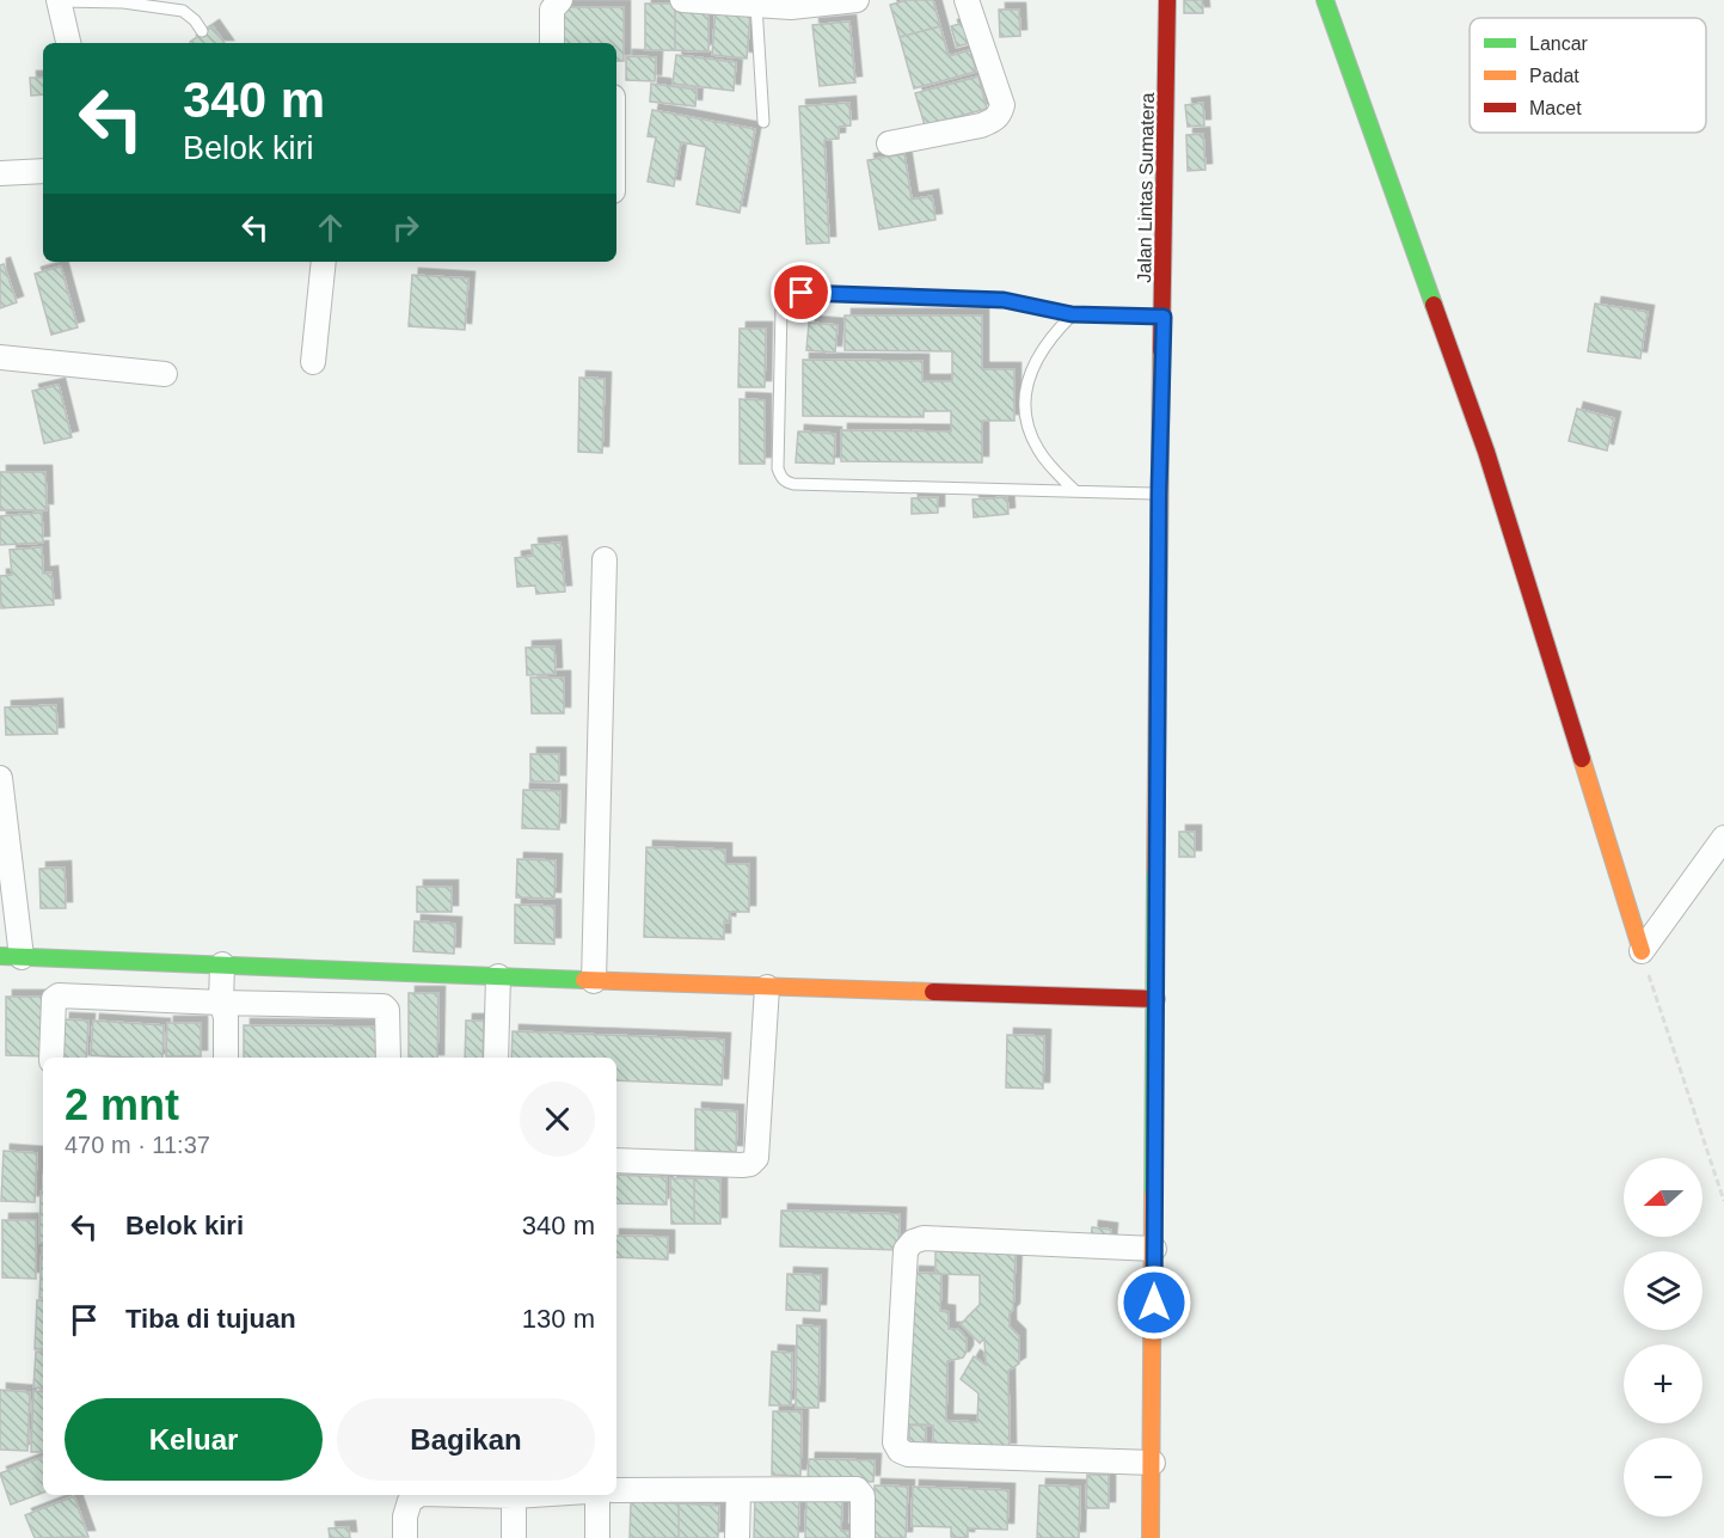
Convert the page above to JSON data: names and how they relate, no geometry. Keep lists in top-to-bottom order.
{
  "streets": {
    "main road": ["Jalan Lintas Sumatera"]
  },
  "legend": ["Lancar", "Padat", "Macet"],
  "north": "left",
  "page": {
    "turn": ["340 m", "Belok kiri"],
    "heading": ["2 mnt", "470 m · 11:37"],
    "map_buttons": ["+", "−"],
    "list": [
      {
        "name": "Belok kiri",
        "value": "340 m"
      },
      {
        "name": "Tiba di tujuan",
        "value": "130 m"
      }
    ],
    "buttons": ["Keluar", "Bagikan"]
  }
}
